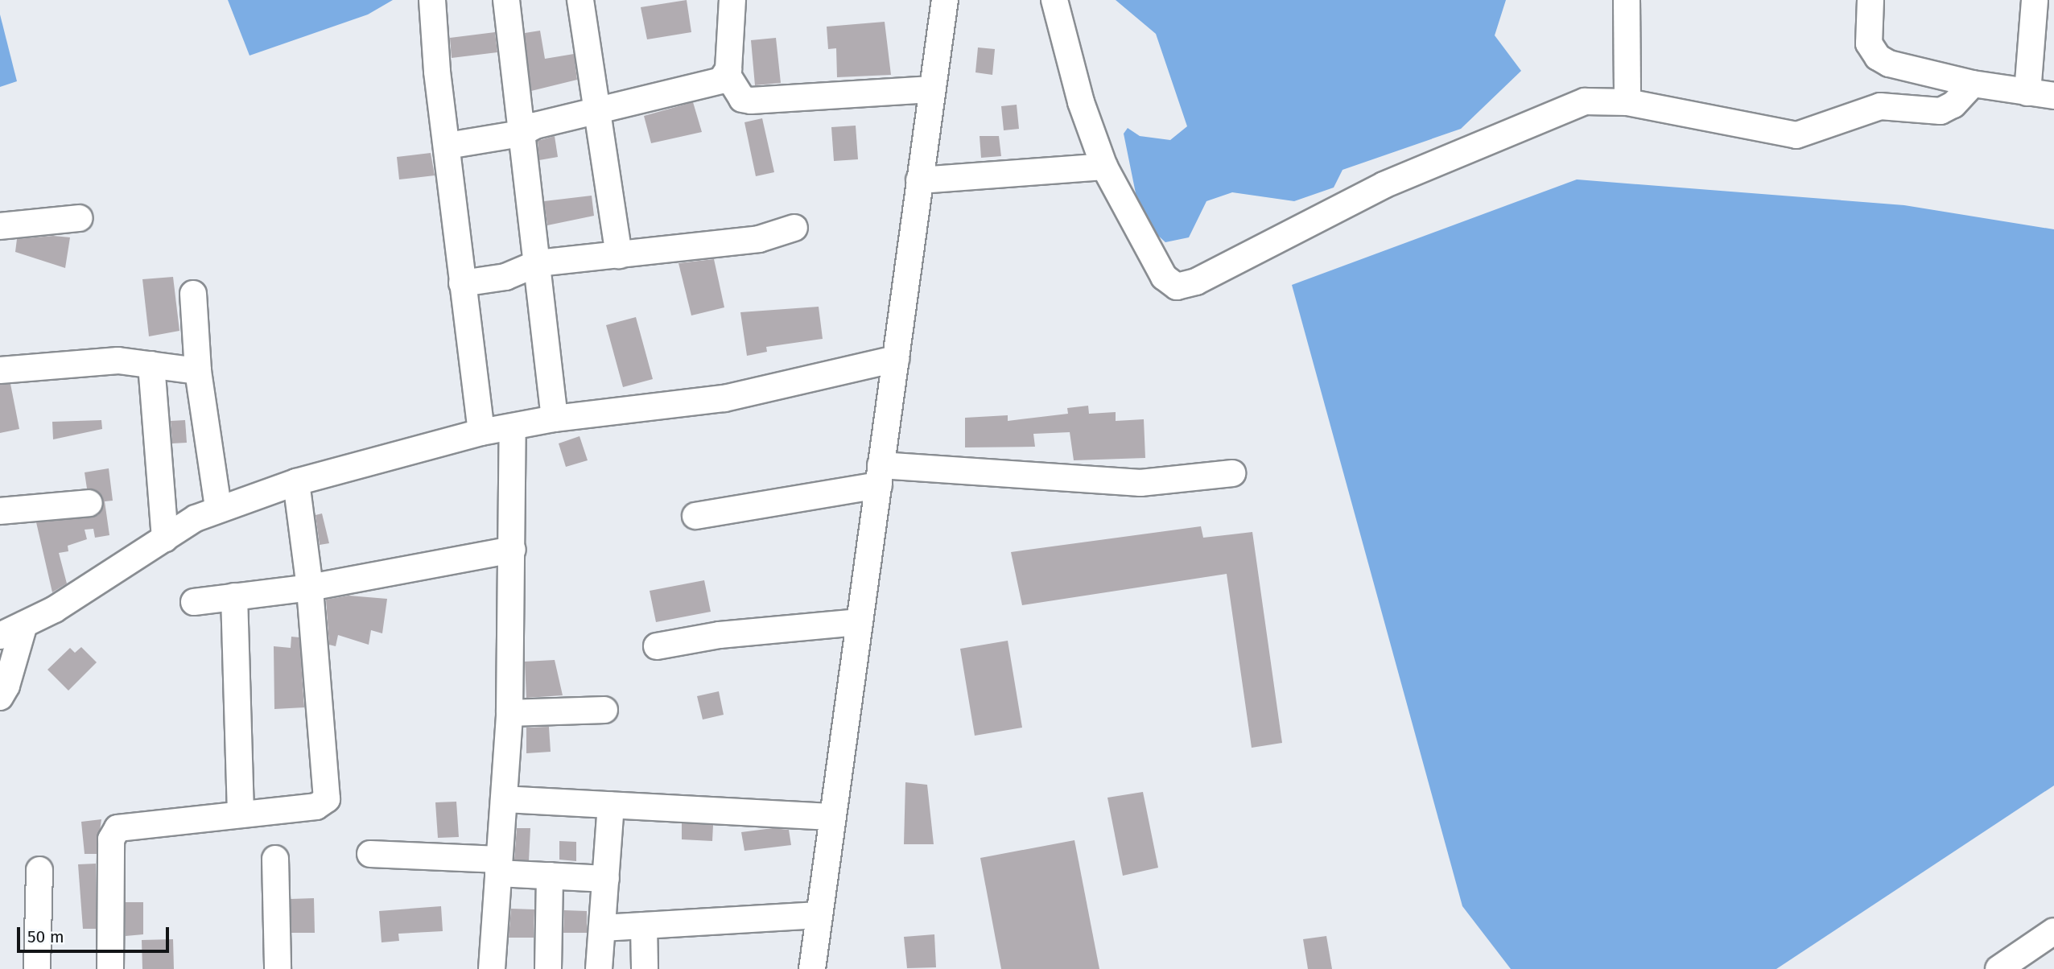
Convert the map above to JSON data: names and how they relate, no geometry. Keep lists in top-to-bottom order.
{
  "scale_bar": "50 m"
}
